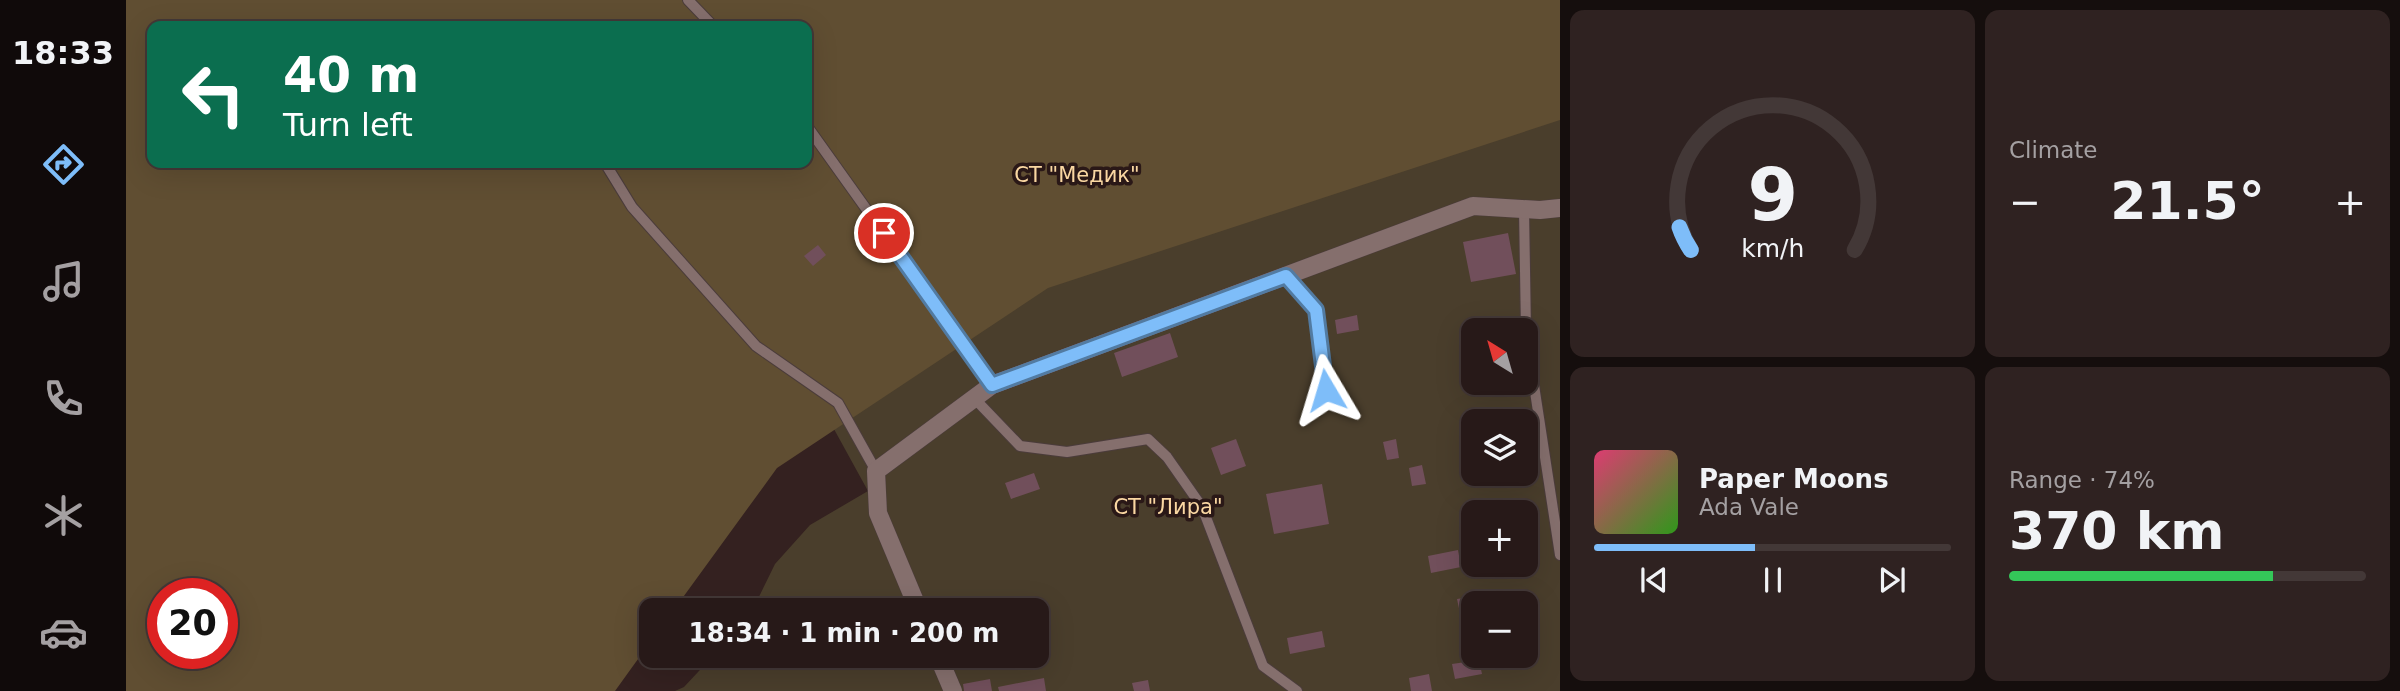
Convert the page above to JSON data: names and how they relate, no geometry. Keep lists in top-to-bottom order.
{
  "parks": ["СТ \"Медик\"", "СТ \"Лира\""],
  "north": "top left",
  "page": {
    "tabs": "18:33",
    "tile": [
      "Climate",
      ["Range · 74%", "370 km"]
    ],
    "turn": ["40 m", "Turn left"],
    "heat": ["−", "21.5°", "+"],
    "map_buttons": ["+", "−"],
    "song": ["Paper Moons", "Ada Vale"],
    "limit": "20",
    "trip": "18:34 · 1 min · 200 m",
    "gauge": ["9", "km/h"]
  }
}
